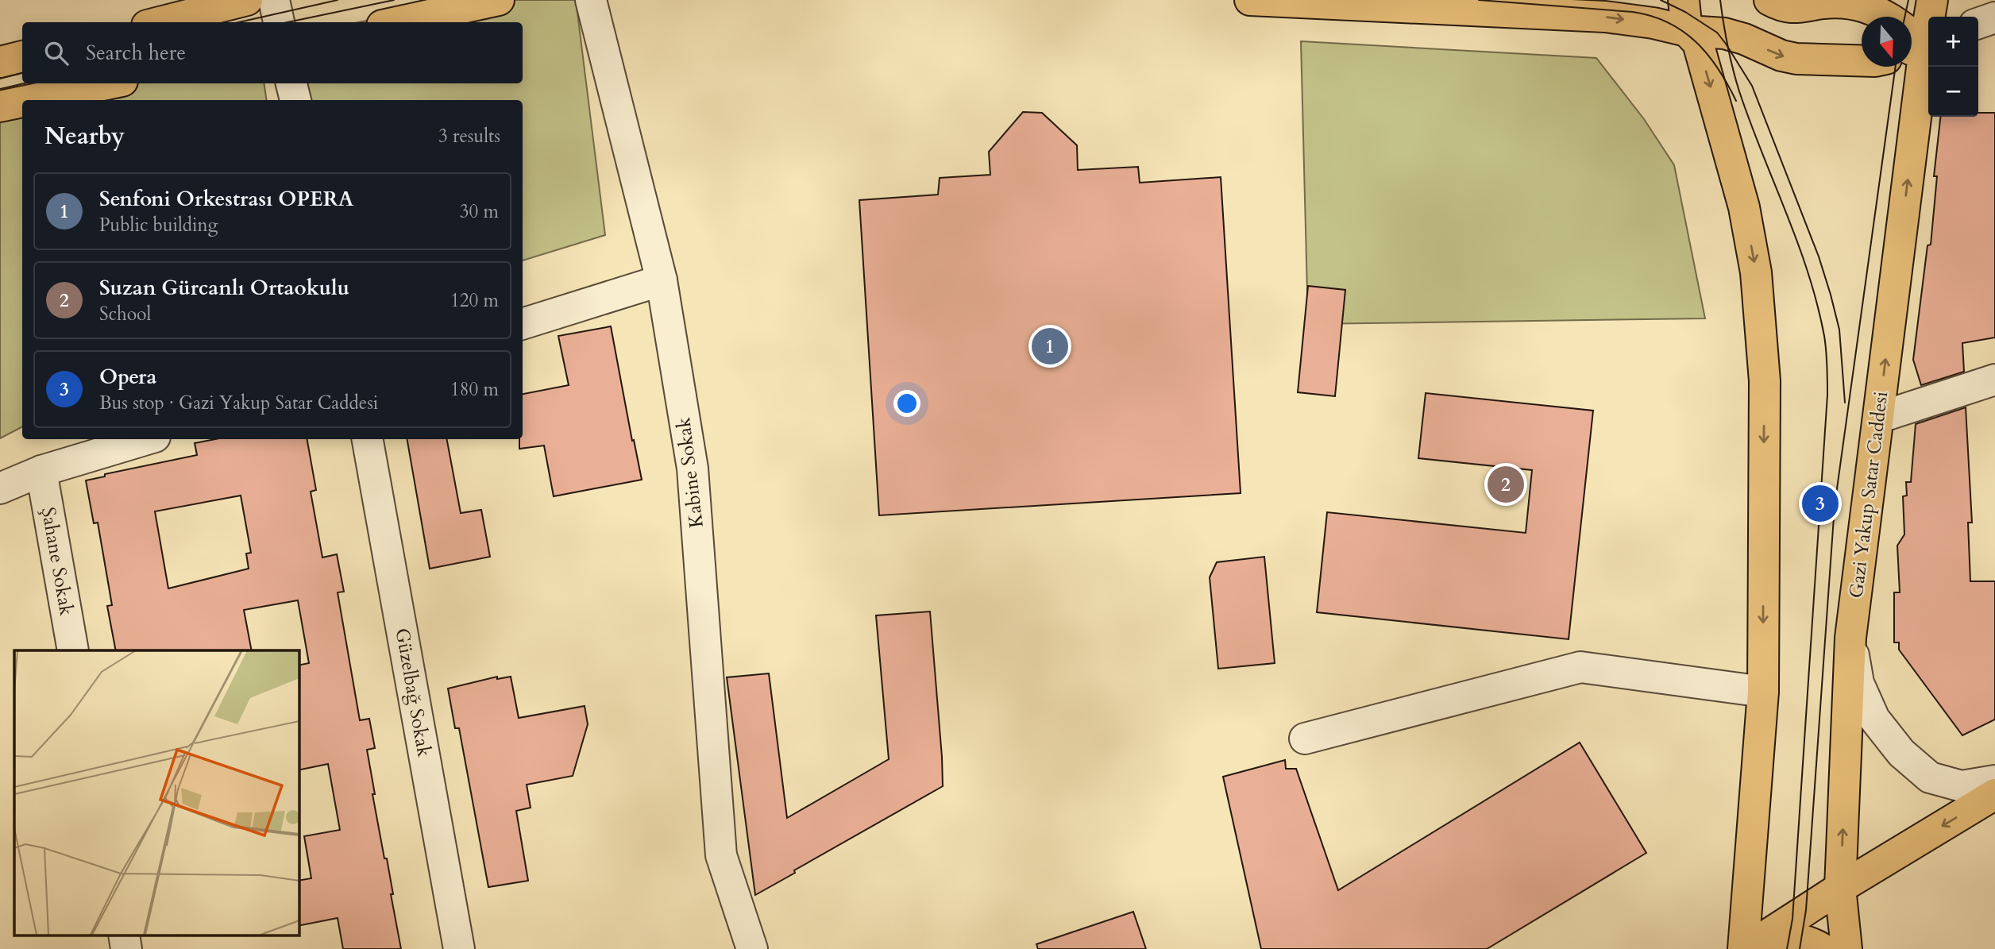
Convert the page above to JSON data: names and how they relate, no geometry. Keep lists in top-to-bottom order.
{
  "streets": {
    "main road": ["Gazi Yakup Satar Caddesi"],
    "street": ["Kabine Sokak", "Şahane Sokak", "Güzelbağ Sokak"]
  },
  "north": "bottom",
  "page": {
    "map_buttons": ["+", "−"],
    "search": "Search here",
    "heading": ["Nearby", "3 results"],
    "list": [
      {
        "mark": "1",
        "name": "Senfoni Orkestrası OPERA",
        "note": "Public building",
        "value": "30 m"
      },
      {
        "mark": "2",
        "name": "Suzan Gürcanlı Ortaokulu",
        "note": "School",
        "value": "120 m"
      },
      {
        "mark": "3",
        "name": "Opera",
        "note": "Bus stop · Gazi Yakup Satar Caddesi",
        "value": "180 m"
      }
    ],
    "pins": ["1", "2", "3"]
  }
}
